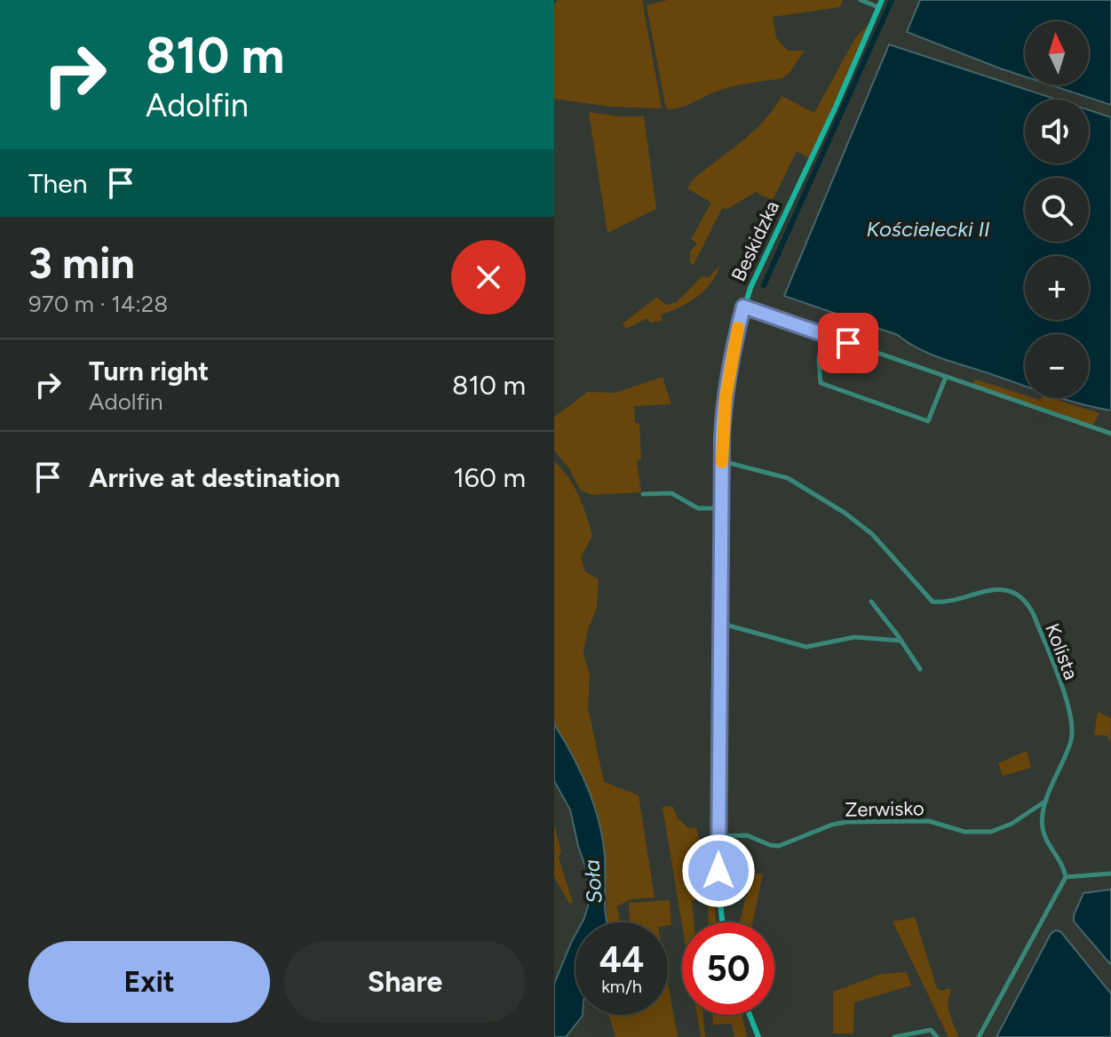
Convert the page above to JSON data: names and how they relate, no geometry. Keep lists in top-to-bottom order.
{
  "streets": {
    "main road": ["Beskidzka"],
    "street": ["Kolista", "Zerwisko"]
  },
  "crossings": [
    ["Beskidzka", "Kolista"],
    ["Beskidzka", "Zerwisko"],
    ["Kolista", "Zerwisko"]
  ],
  "water": ["Kościelecki II", "Soła"],
  "north": "top",
  "page": {
    "turn": ["810 m", "Adolfin"],
    "map_buttons": ["+", "−"],
    "then": "Then",
    "heading": ["3 min", "970 m · 14:28"],
    "list": [
      {
        "name": "Turn right",
        "note": "Adolfin",
        "value": "810 m"
      },
      {
        "name": "Arrive at destination",
        "value": "160 m"
      }
    ],
    "speed": "44 km/h",
    "limit": "50",
    "buttons": ["Exit", "Share"]
  }
}
